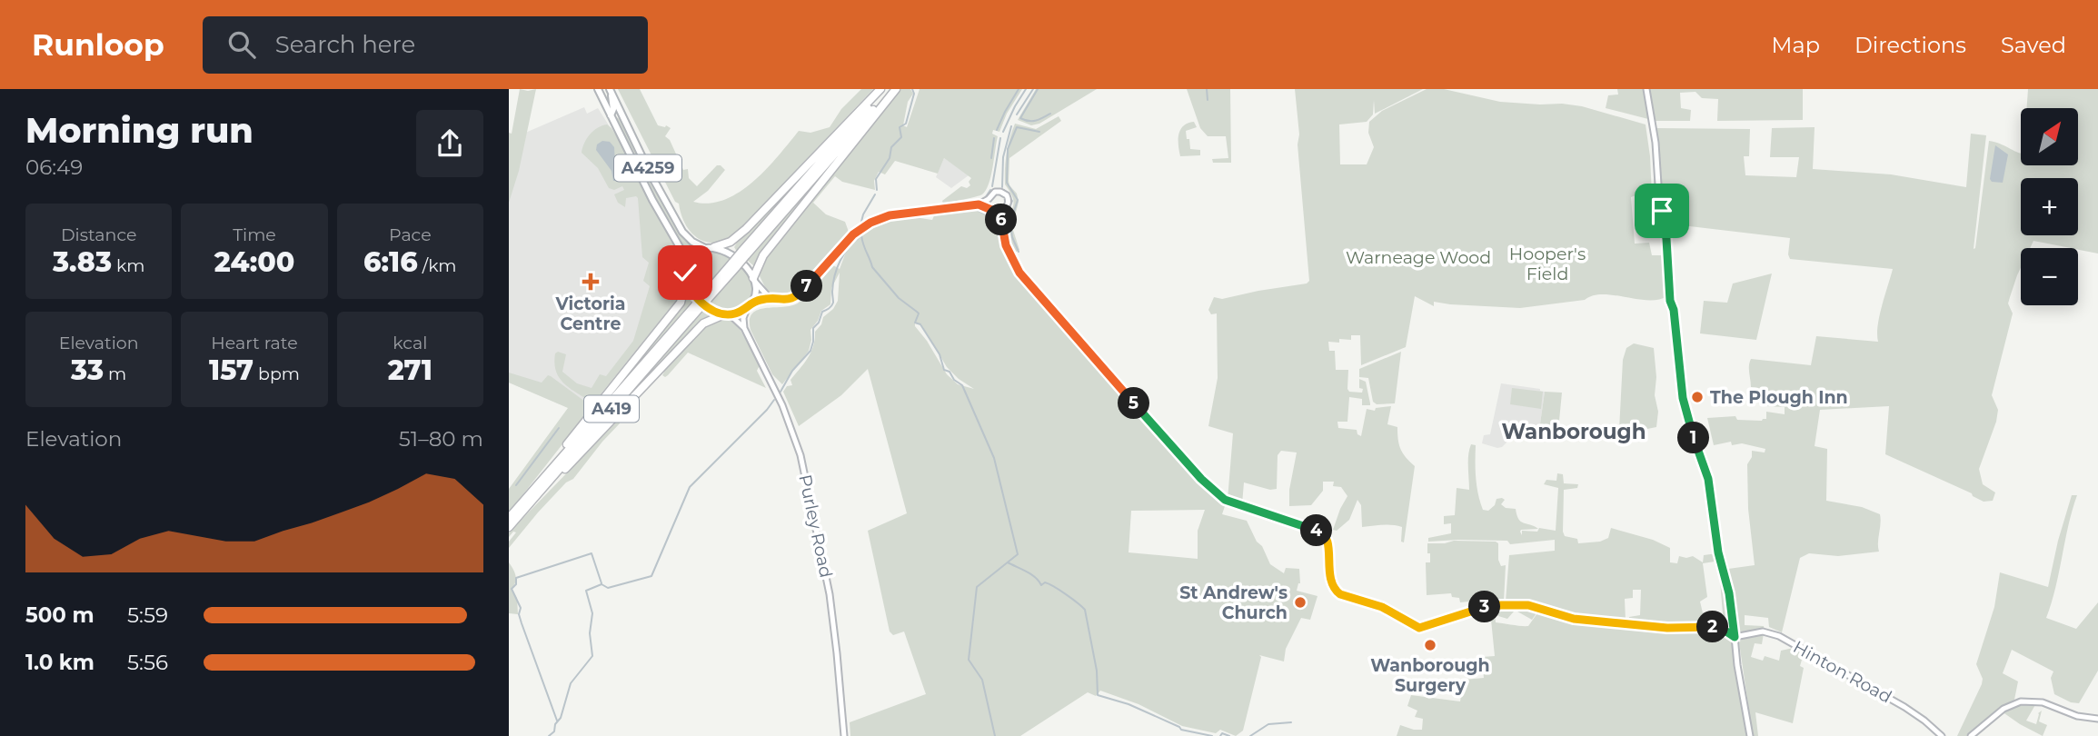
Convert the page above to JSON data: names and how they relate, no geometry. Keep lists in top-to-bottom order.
{
  "streets": {
    "highway": ["A419"],
    "main road": ["A4259"],
    "street": ["Purley Road", "Hinton Road"]
  },
  "crossings": [
    ["A4259", "A419"],
    ["A4259", "Purley Road"],
    ["A419", "Purley Road"]
  ],
  "districts": ["Wanborough"],
  "parks": ["Hooper's Field", "Warneage Wood"],
  "places": {
    "health": ["Victoria Centre"],
    "other": ["The Plough Inn", "St Andrew's Church", "Wanborough Surgery"]
  },
  "north": "top right",
  "page": {
    "header": "Runloop",
    "search": "Search here",
    "nav": ["Map", "Directions", "Saved"],
    "heading": ["Morning run", "06:49"],
    "map_buttons": ["+", "−"],
    "stats": [
      ["Distance", "3.83 km"],
      ["Time", "24:00"],
      ["Pace", "6:16 /km"],
      ["Elevation", "33 m"],
      ["Heart rate", "157 bpm"],
      ["kcal", "271"]
    ],
    "pins": [
      "6",
      "7",
      "5",
      "1",
      "4",
      "3",
      "2"
    ],
    "chart": ["Elevation", "51–80 m"],
    "list": [
      {
        "name": "500 m",
        "note": "5:59"
      },
      {
        "name": "1.0 km",
        "note": "5:56"
      }
    ]
  }
}
